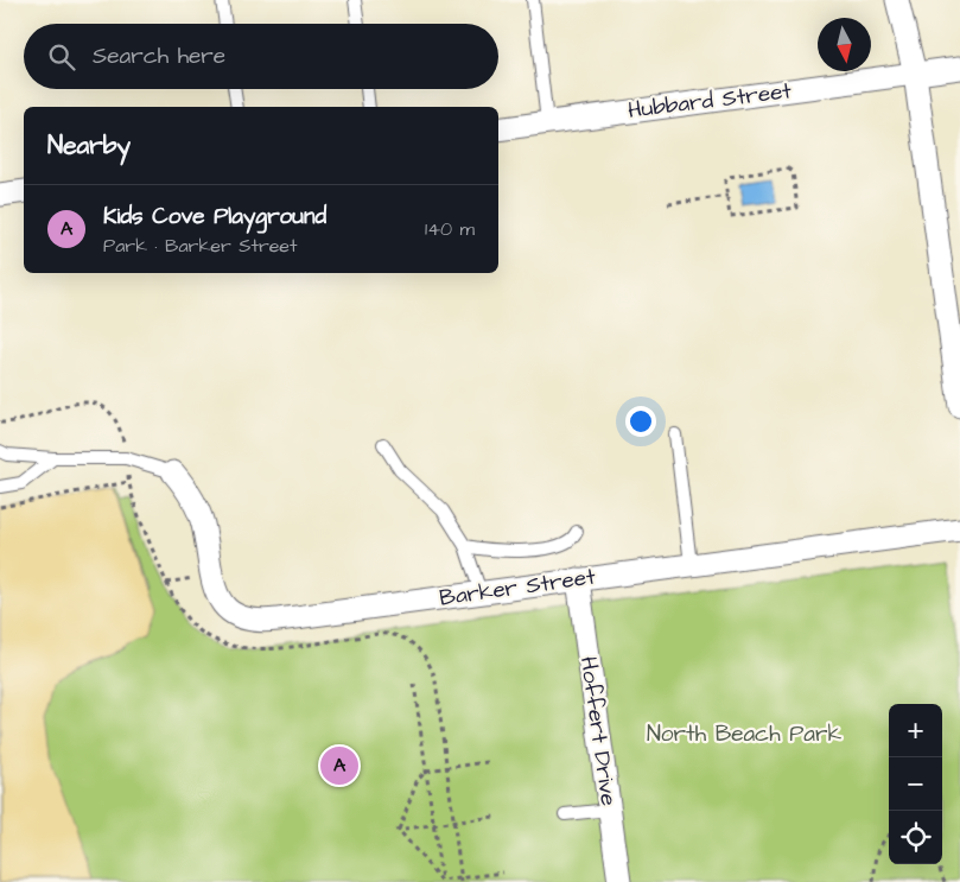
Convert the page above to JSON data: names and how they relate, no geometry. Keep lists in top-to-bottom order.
{
  "streets": {
    "street": ["Hubbard Street", "Barker Street", "Hoffert Drive"]
  },
  "crossings": [
    ["Barker Street", "Hoffert Drive"]
  ],
  "parks": ["North Beach Park"],
  "north": "bottom",
  "page": {
    "search": "Search here",
    "heading": "Nearby",
    "list": [
      {
        "mark": "A",
        "name": "Kids Cove Playground",
        "note": "Park · Barker Street",
        "value": "140 m"
      }
    ],
    "map_buttons": ["+", "−"],
    "pins": "A"
  }
}
